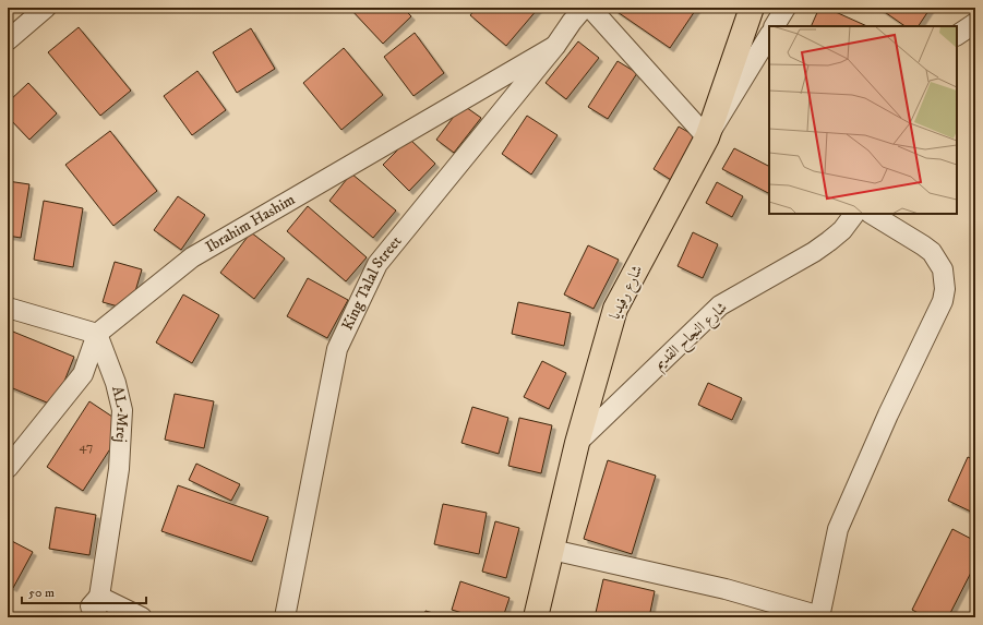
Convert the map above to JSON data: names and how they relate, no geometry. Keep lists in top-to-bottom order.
{
  "streets": {
    "main road": ["شارع رفيديا"],
    "street": [
      "Ibrahim Hashim",
      "King Talal Street",
      "شارع النجاح القديم",
      "AL-Mrej"
    ]
  },
  "crossings": [
    ["Ibrahim Hashim", "King Talal Street"],
    ["Ibrahim Hashim", "AL-Mrej"],
    ["شارع رفيديا", "شارع النجاح القديم"]
  ],
  "house_numbers": ["47"],
  "scale_bar": "50 m"
}
